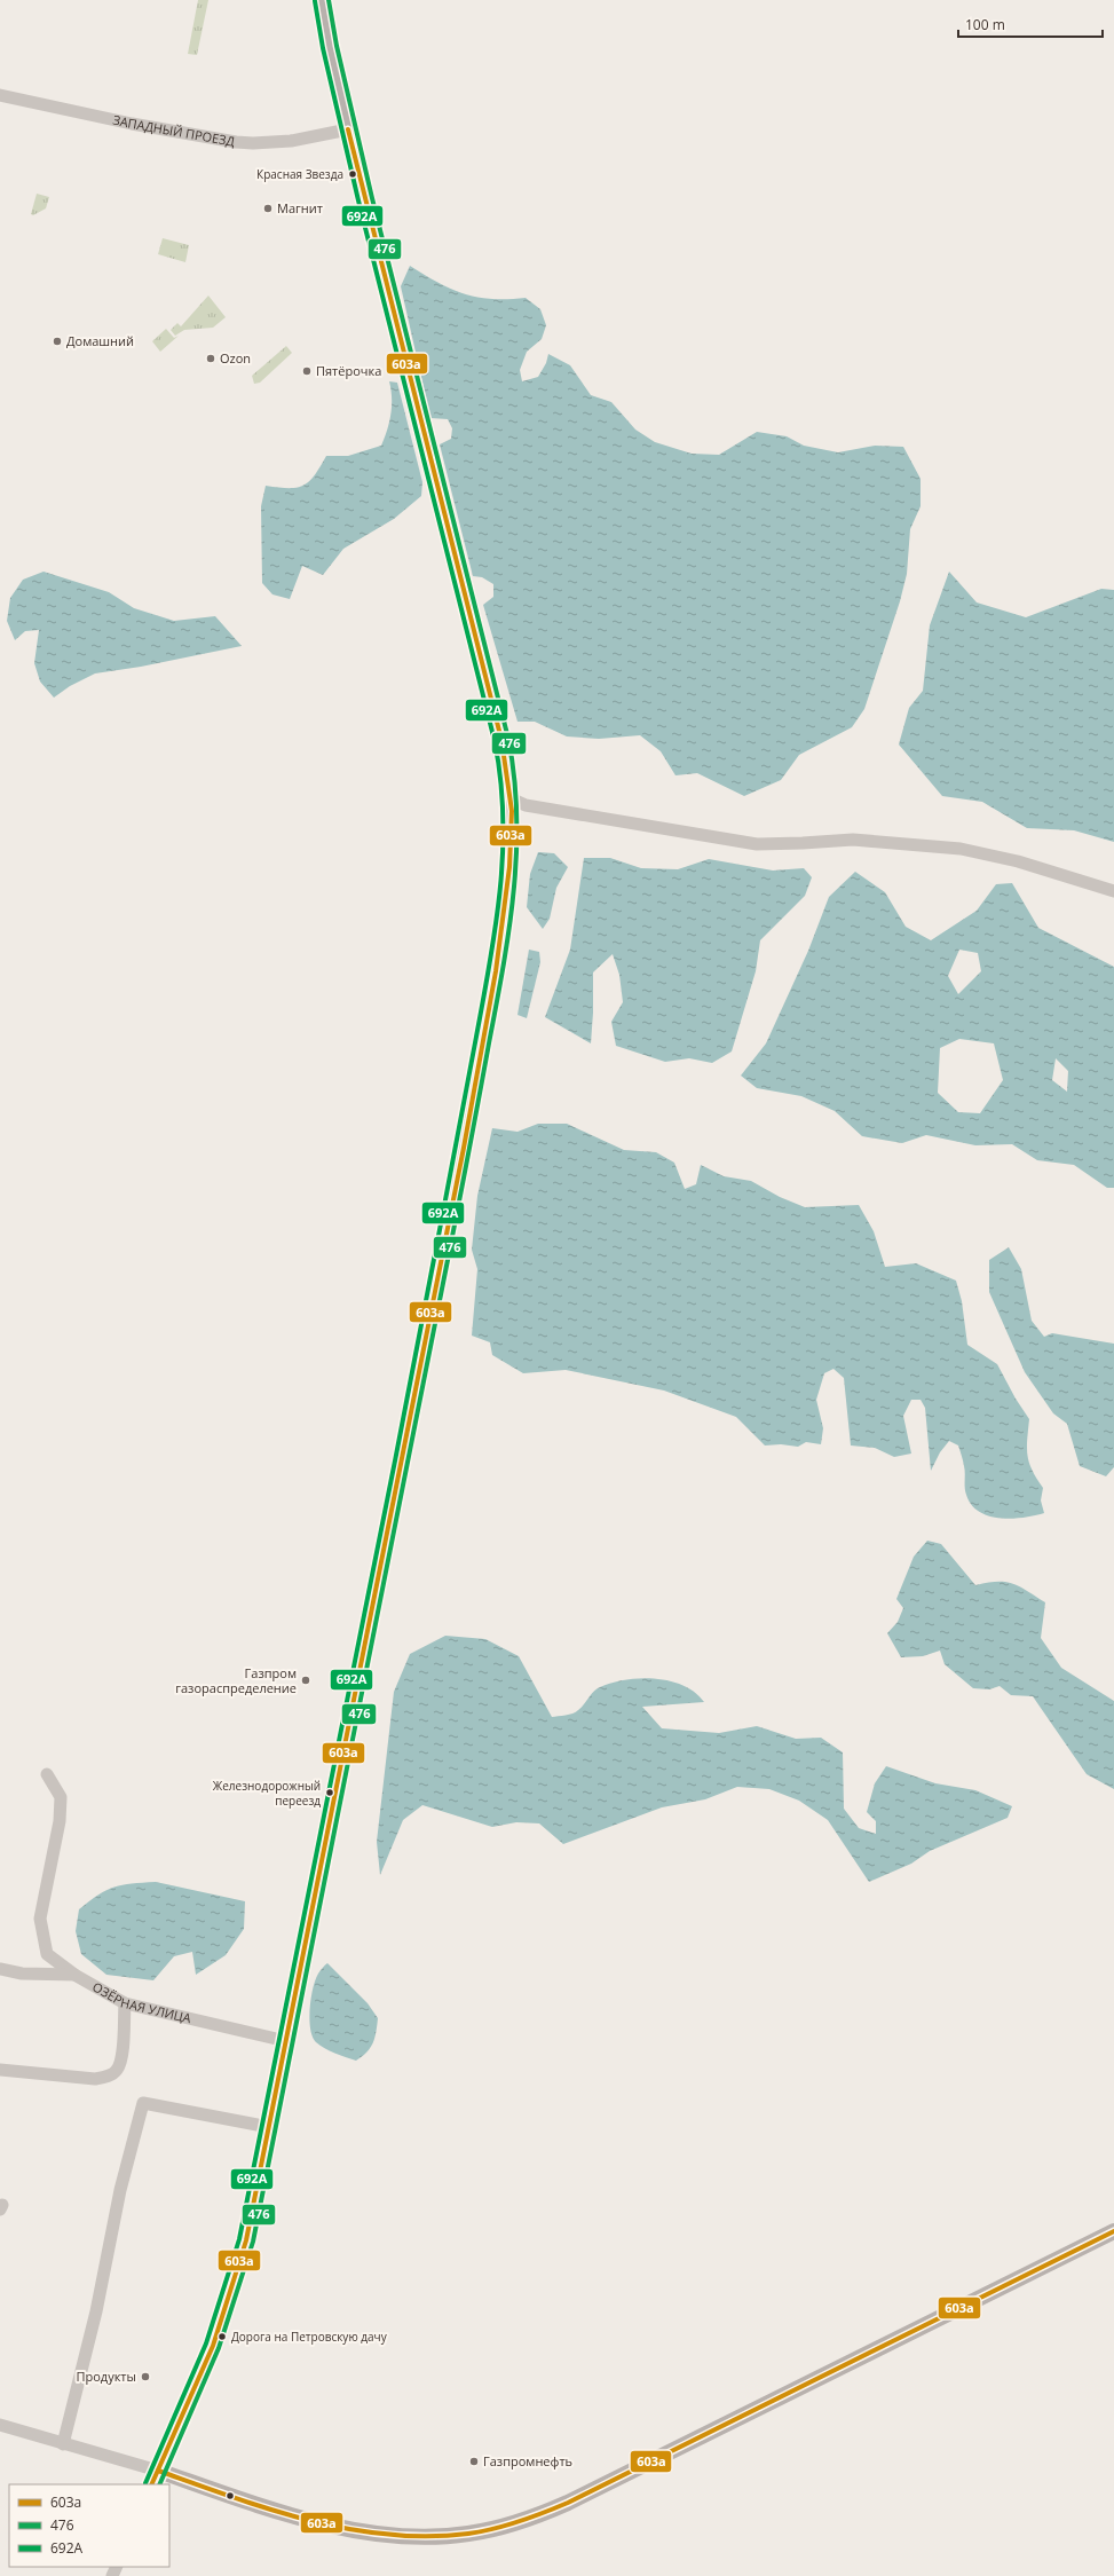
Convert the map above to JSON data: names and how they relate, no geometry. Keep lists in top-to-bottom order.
{
  "streets": {
    "street": ["ЗАПАДНЫЙ ПРОЕЗД", "ОЗЁРНАЯ УЛИЦА"]
  },
  "places": [
    "Красная Звезда",
    "Магнит",
    "Домашний",
    "Ozon",
    "Пятёрочка",
    "Газпром газораспределение",
    "Железнодорожный переезд",
    "Дорога на Петровскую дачу",
    "Продукты",
    "Газпромнефть"
  ],
  "lines": ["transit line 476", "transit line 692А", "transit line 603а"],
  "legend": ["603а", "476", "692А"],
  "scale_bar": "100 m"
}
